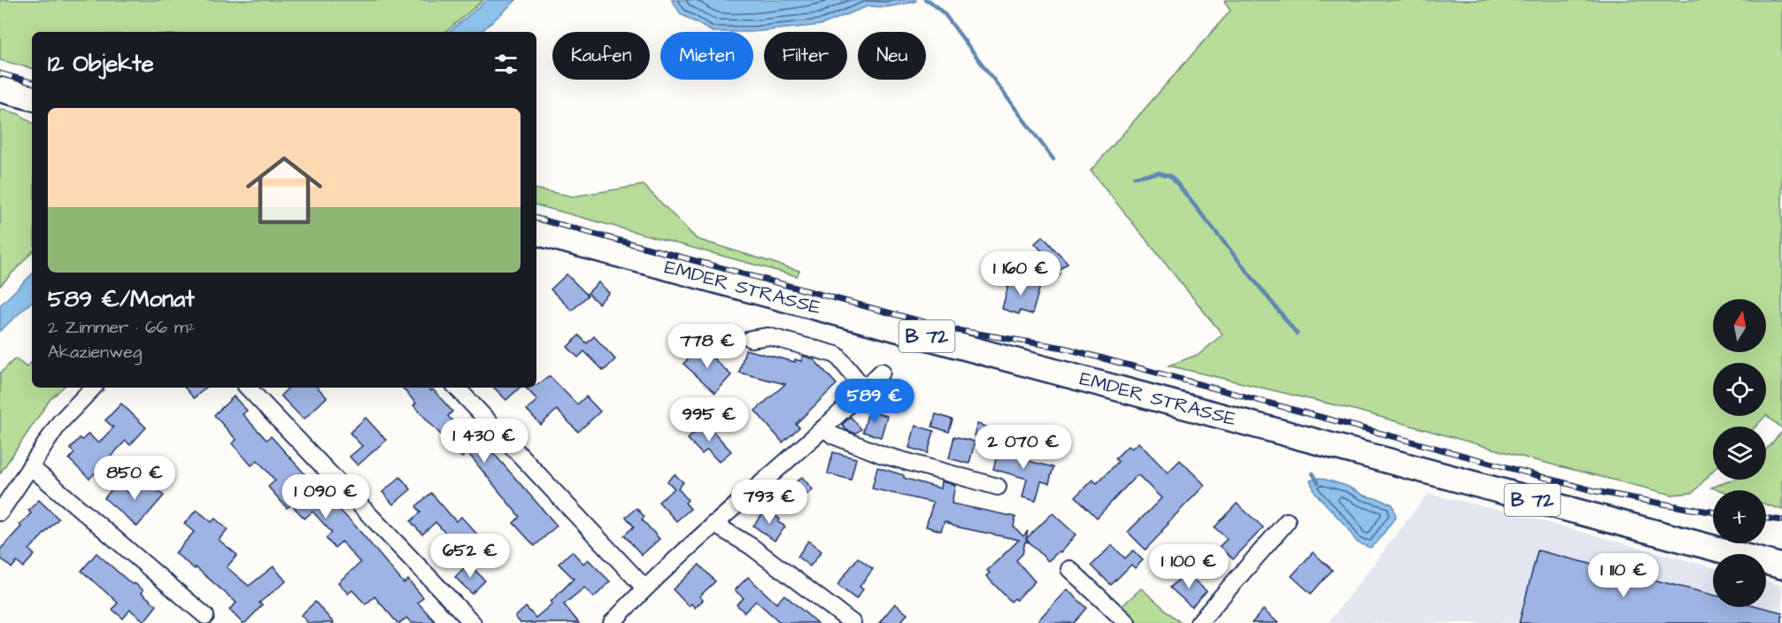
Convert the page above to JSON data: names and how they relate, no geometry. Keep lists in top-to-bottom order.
{
  "streets": {
    "main road": ["EMDER STRASSE", "B 72"]
  },
  "north": "top",
  "page": {
    "chip": [
      "Kaufen",
      "Mieten",
      "Filter",
      "Neu"
    ],
    "heading": "12 Objekte",
    "list": [
      {
        "name": "589 €/Monat",
        "note": "2 Zimmer · 66 m² · Akazienweg"
      }
    ],
    "price": [
      "1 160 €",
      "778 €",
      "589 €",
      "995 €",
      "1 430 €",
      "2 070 €",
      "850 €",
      "1 090 €",
      "793 €",
      "652 €",
      "1 100 €",
      "1 110 €"
    ],
    "map_buttons": ["+", "−"]
  }
}
